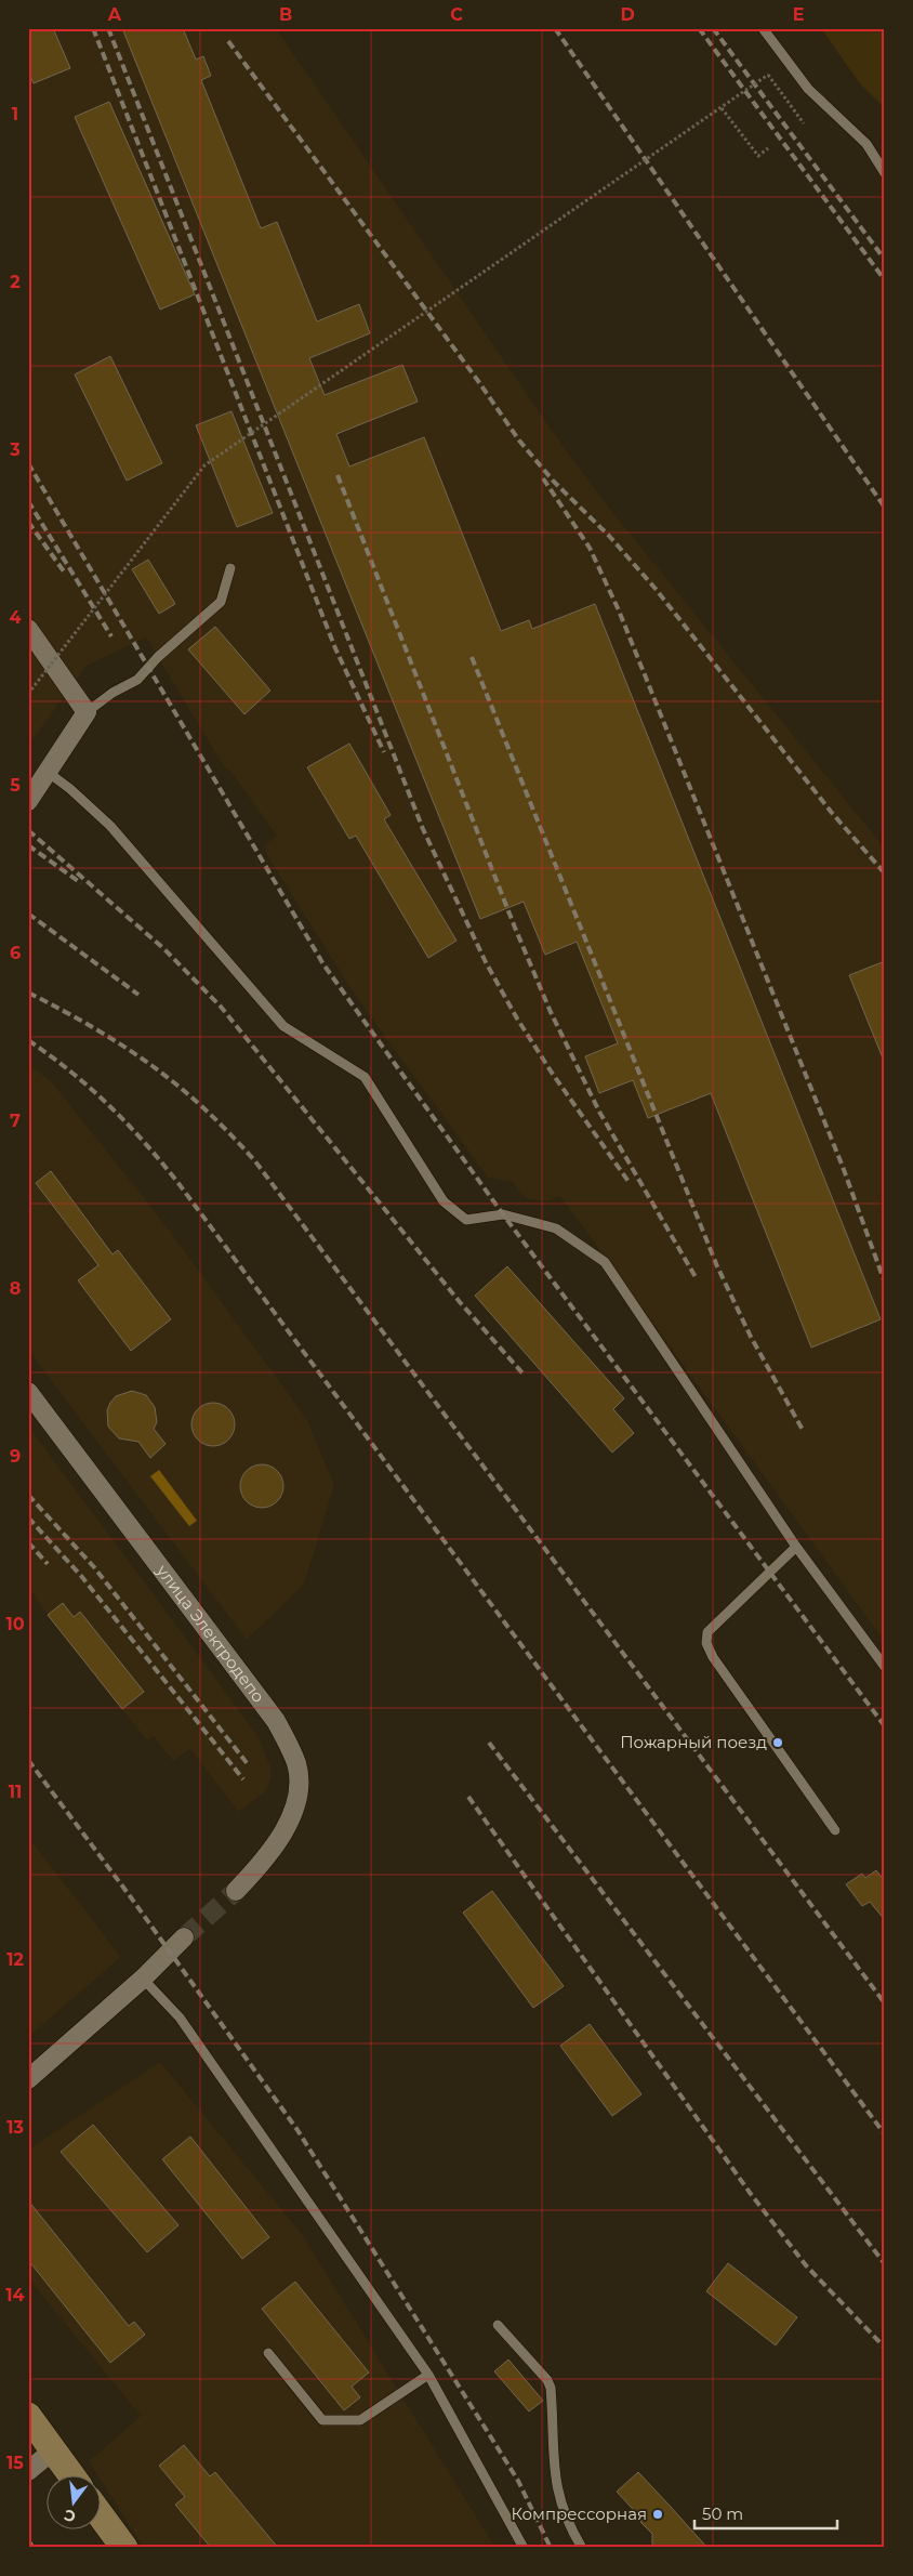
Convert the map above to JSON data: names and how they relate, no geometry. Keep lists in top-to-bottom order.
{
  "streets": {
    "street": ["улица Электродепо"]
  },
  "places": ["Пожарный поезд", "Компрессорная"],
  "scale_bar": "50 m",
  "north": "bottom",
  "grid": {
    "columns": [
      "A",
      "B",
      "C",
      "D",
      "E"
    ],
    "rows": [
      "1",
      "2",
      "3",
      "4",
      "5",
      "6",
      "7",
      "8",
      "9",
      "10",
      "11",
      "12",
      "13",
      "14",
      "15"
    ]
  }
}
